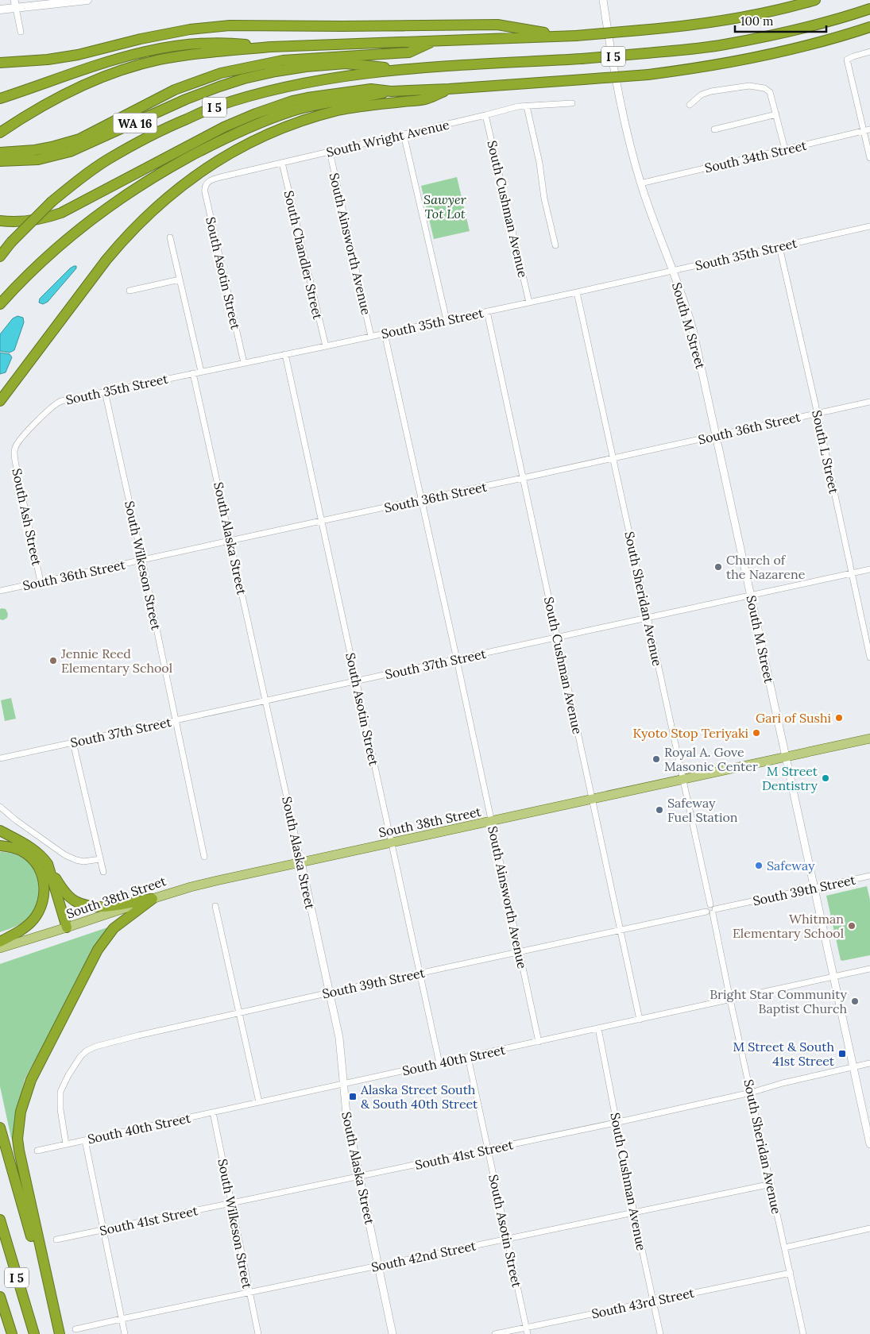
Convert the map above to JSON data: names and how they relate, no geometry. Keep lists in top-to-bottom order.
{
  "streets": {
    "highway": ["I 5", "WA 16"],
    "main road": ["South 38th Street"],
    "street": [
      "South Wright Avenue",
      "South 34th Street",
      "South Cushman Avenue",
      "South Ainsworth Avenue",
      "South 35th Street",
      "South Chandler Street",
      "South Asotin Street",
      "South M Street",
      "South 36th Street",
      "South L Street",
      "South Ash Street",
      "South Alaska Street",
      "South Wilkeson Street",
      "South Sheridan Avenue",
      "South 37th Street",
      "South 39th Street",
      "South 40th Street",
      "South 41st Street",
      "South 42nd Street",
      "South 43rd Street"
    ]
  },
  "crossings": [
    ["I 5", "WA 16"],
    ["South Wright Avenue", "South Cushman Avenue"],
    ["South Wright Avenue", "South Ainsworth Avenue"],
    ["South Wright Avenue", "South Chandler Street"],
    ["South Wright Avenue", "South Asotin Street"],
    ["South 34th Street", "South M Street"],
    ["South Cushman Avenue", "South 35th Street"],
    ["South Cushman Avenue", "South 36th Street"],
    ["South Cushman Avenue", "South 37th Street"],
    ["South Cushman Avenue", "South 38th Street"],
    ["South Cushman Avenue", "South 39th Street"],
    ["South Cushman Avenue", "South 40th Street"],
    ["South Cushman Avenue", "South 41st Street"],
    ["South Cushman Avenue", "South 42nd Street"],
    ["South Cushman Avenue", "South 43rd Street"],
    ["South Ainsworth Avenue", "South 35th Street"],
    ["South Ainsworth Avenue", "South 36th Street"],
    ["South Ainsworth Avenue", "South 37th Street"],
    ["South Ainsworth Avenue", "South 38th Street"],
    ["South Ainsworth Avenue", "South 39th Street"],
    ["South Ainsworth Avenue", "South 40th Street"],
    ["South 35th Street", "South Chandler Street"],
    ["South 35th Street", "South Asotin Street"],
    ["South 35th Street", "South M Street"],
    ["South 35th Street", "South L Street"],
    ["South 35th Street", "South Ash Street"],
    ["South 35th Street", "South Alaska Street"],
    ["South 35th Street", "South Wilkeson Street"],
    ["South 35th Street", "South Sheridan Avenue"],
    ["South Asotin Street", "South 36th Street"],
    ["South Asotin Street", "South 37th Street"],
    ["South Asotin Street", "South 38th Street"],
    ["South Asotin Street", "South 39th Street"],
    ["South Asotin Street", "South 40th Street"],
    ["South Asotin Street", "South 41st Street"],
    ["South Asotin Street", "South 42nd Street"],
    ["South Asotin Street", "South 43rd Street"],
    ["South M Street", "South 36th Street"],
    ["South M Street", "South 37th Street"],
    ["South M Street", "South 38th Street"],
    ["South M Street", "South 39th Street"],
    ["South M Street", "South 40th Street"],
    ["South M Street", "South 41st Street"],
    ["South 36th Street", "South L Street"],
    ["South 36th Street", "South Ash Street"],
    ["South 36th Street", "South Alaska Street"],
    ["South 36th Street", "South Wilkeson Street"],
    ["South 36th Street", "South Sheridan Avenue"],
    ["South L Street", "South 37th Street"],
    ["South Alaska Street", "South 37th Street"],
    ["South Alaska Street", "South 38th Street"],
    ["South Alaska Street", "South 39th Street"],
    ["South Alaska Street", "South 40th Street"],
    ["South Alaska Street", "South 41st Street"],
    ["South Alaska Street", "South 42nd Street"],
    ["South Wilkeson Street", "South 37th Street"],
    ["South Wilkeson Street", "South 40th Street"],
    ["South Wilkeson Street", "South 41st Street"],
    ["South Wilkeson Street", "South 42nd Street"],
    ["South Sheridan Avenue", "South 37th Street"],
    ["South Sheridan Avenue", "South 38th Street"],
    ["South Sheridan Avenue", "South 39th Street"],
    ["South Sheridan Avenue", "South 40th Street"],
    ["South Sheridan Avenue", "South 41st Street"],
    ["South Sheridan Avenue", "South 42nd Street"],
    ["South Sheridan Avenue", "South 43rd Street"],
    ["South 39th Street", "South 40th Street"]
  ],
  "parks": ["Sawyer Tot Lot"],
  "places": {
    "other": [
      "Church of the Nazarene",
      "Jennie Reed Elementary School",
      "Gari of Sushi",
      "Kyoto Stop Teriyaki",
      "Royal A. Gove Masonic Center",
      "M Street Dentistry",
      "Safeway Fuel Station",
      "Safeway",
      "Whitman Elementary School",
      "Bright Star Community Baptist Church"
    ],
    "transit": ["M Street & South 41st Street", "Alaska Street South & South 40th Street"]
  },
  "scale_bar": "100 m"
}
